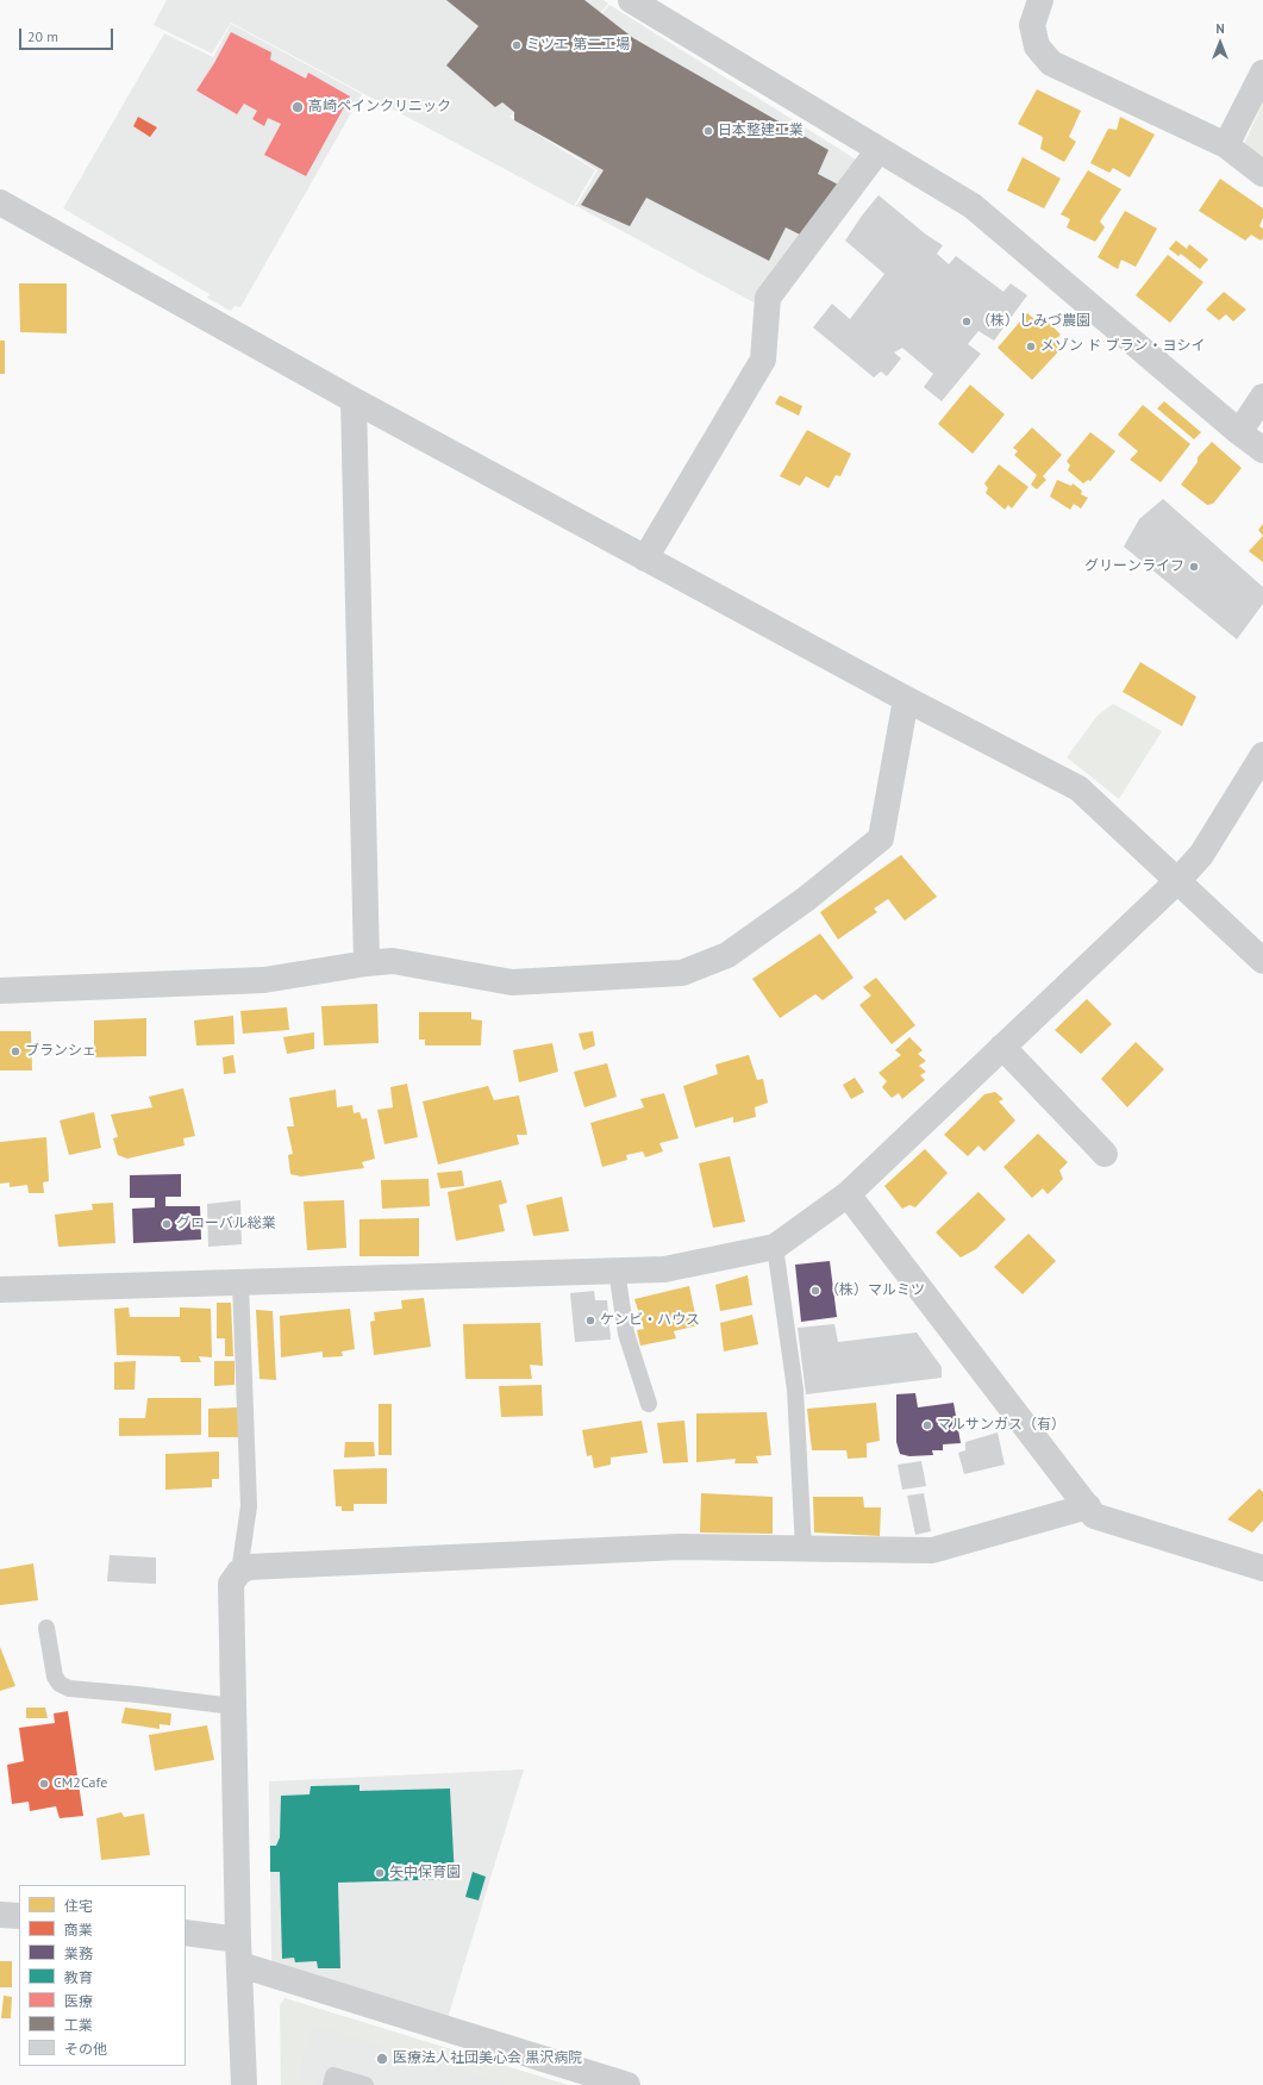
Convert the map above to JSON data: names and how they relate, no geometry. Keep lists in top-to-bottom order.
{
  "places": [
    "ミツエ 第二工場",
    "高崎ペインクリニック",
    "日本整建工業",
    "（株）しみづ農園",
    "メゾン ド ブラン・ヨシイ",
    "グリーンライフ",
    "ブランシェ",
    "グローバル総業",
    "（株）マルミツ",
    "ケンビ・ハウス",
    "マルサンガス（有）",
    "CM2Cafe",
    "矢中保育園",
    "医療法人社団美心会 黒沢病院"
  ],
  "legend": [
    "住宅",
    "商業",
    "業務",
    "教育",
    "医療",
    "工業",
    "その他"
  ],
  "scale_bar": "20 m",
  "north": "top"
}
